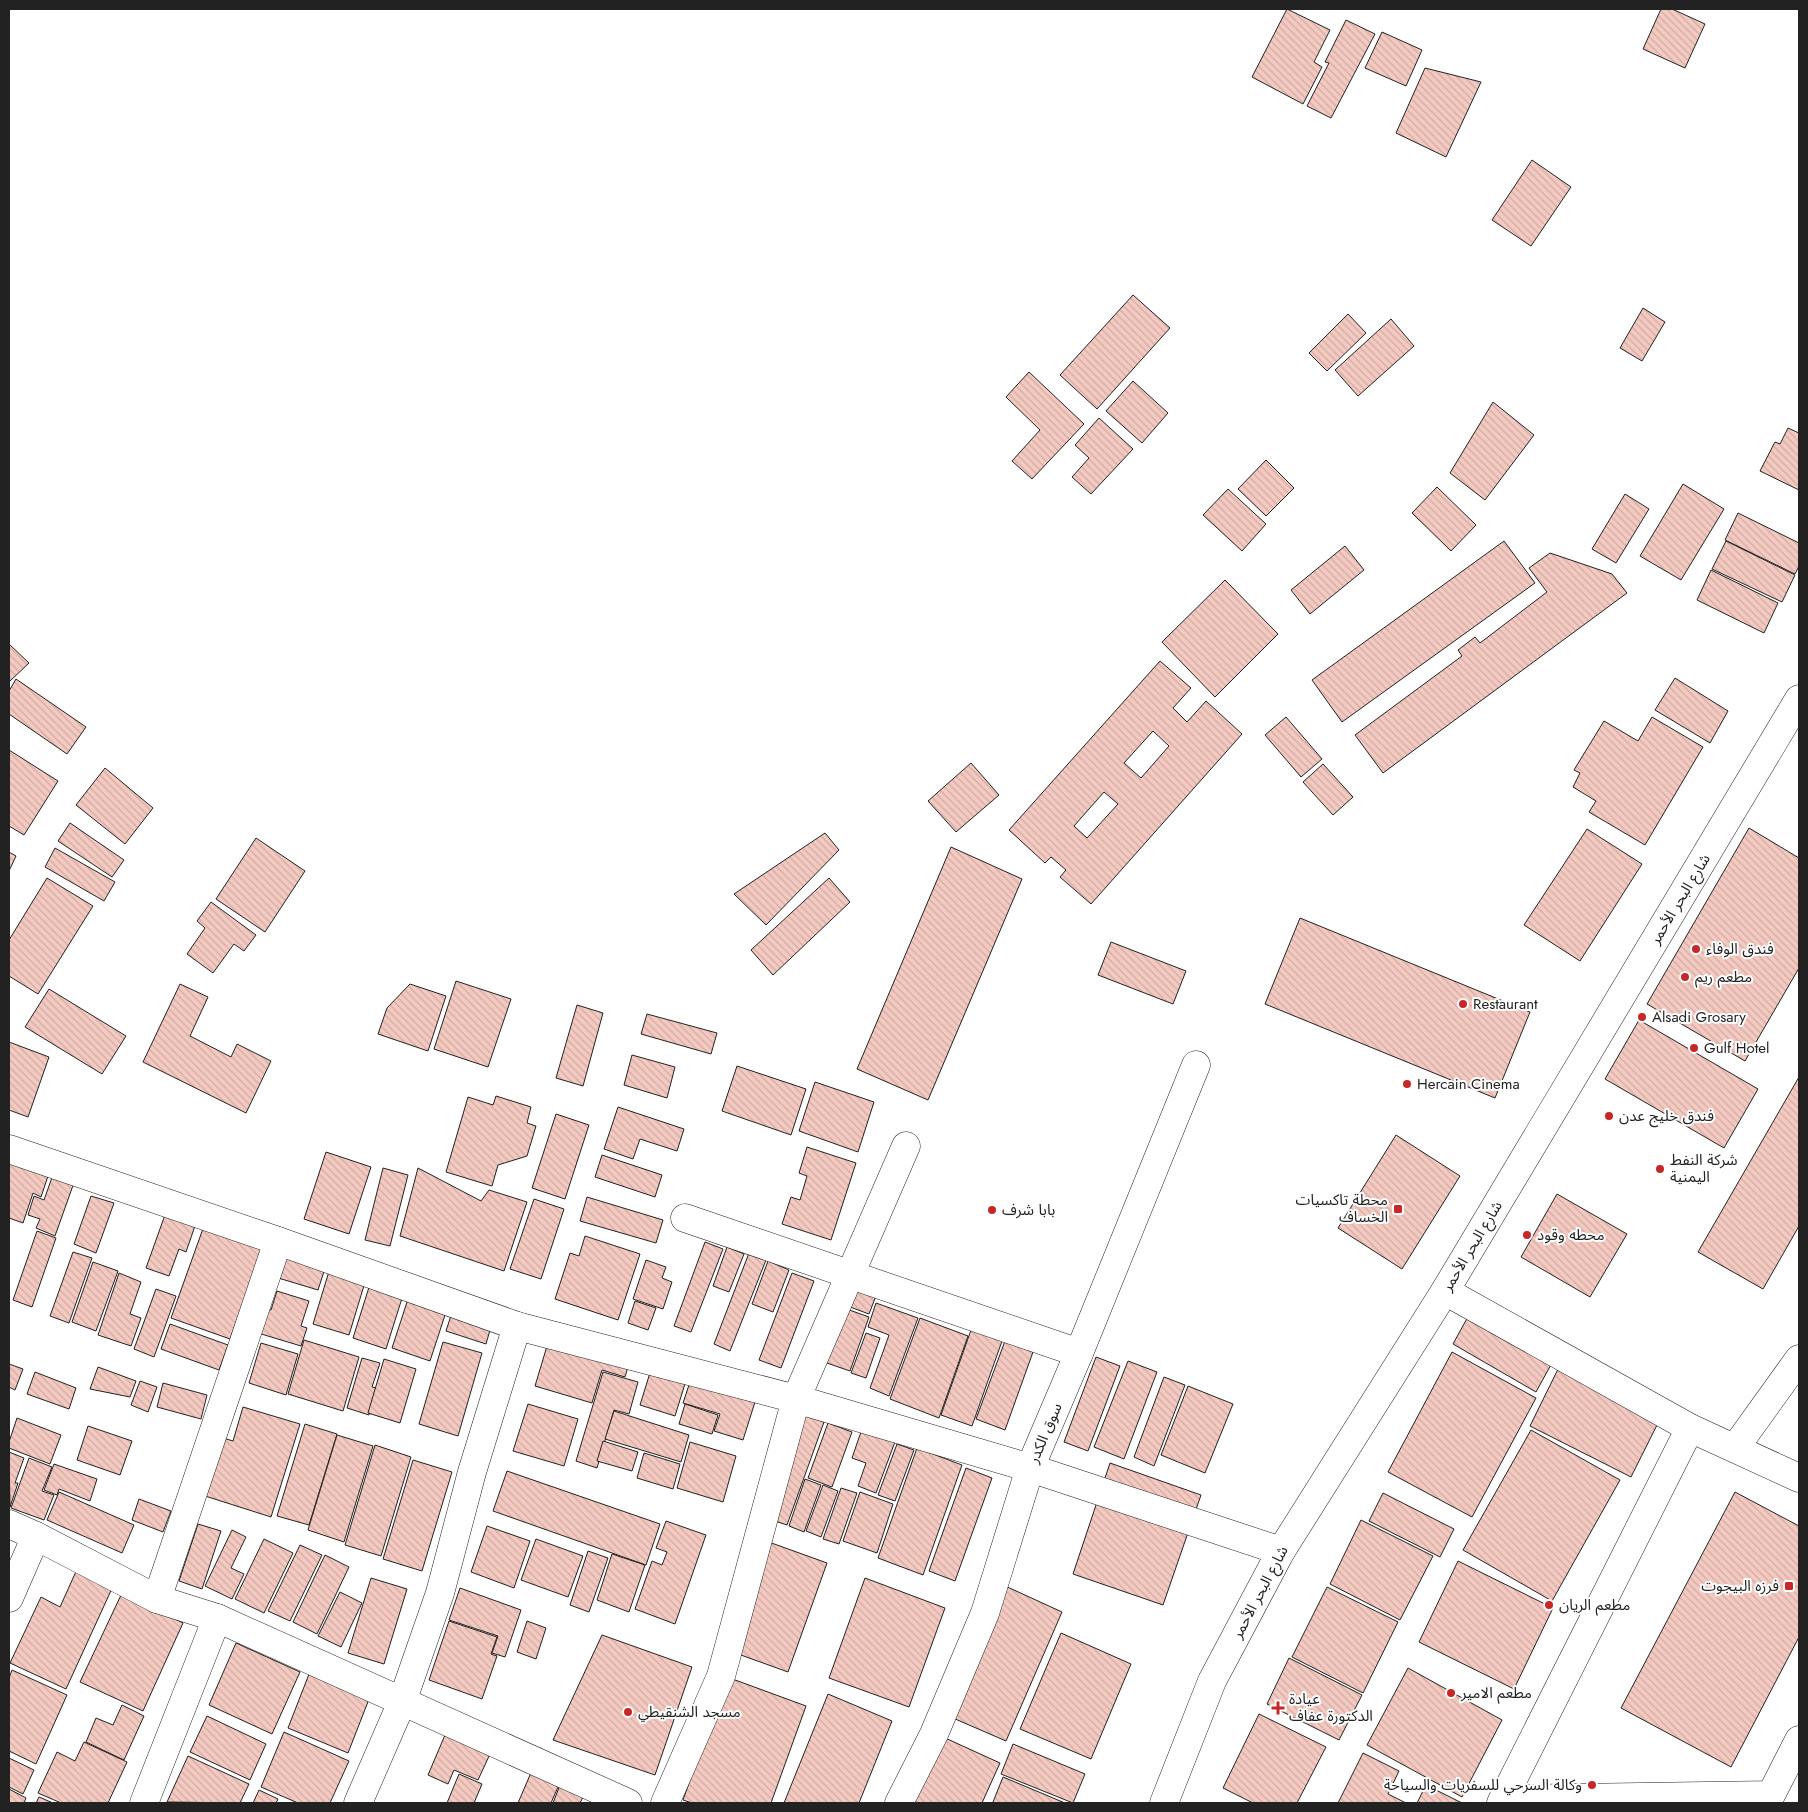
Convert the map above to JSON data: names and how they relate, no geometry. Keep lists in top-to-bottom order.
{
  "streets": {
    "street": ["شارع البحر الأحمر", "سوق الكدر"]
  },
  "places": {
    "other": [
      "فندق الوفاء",
      "مطعم ريم",
      "Restaurant",
      "Alsadi Grosary",
      "Gulf Hotel",
      "Hercain Cinema",
      "فندق خليج عدن",
      "شركة النفط اليمنية",
      "بابا شرف",
      "محطه وقود",
      "مطعم الريان",
      "مطعم الامير",
      "مسجد الشنقيطي",
      "وكالة السرحي للسفريات والسياحة"
    ],
    "transit": ["محطة تاكسيات الخساف", "فرزه البيجوت"],
    "health": ["عيادة الدكتورة عفاف"]
  }
}
